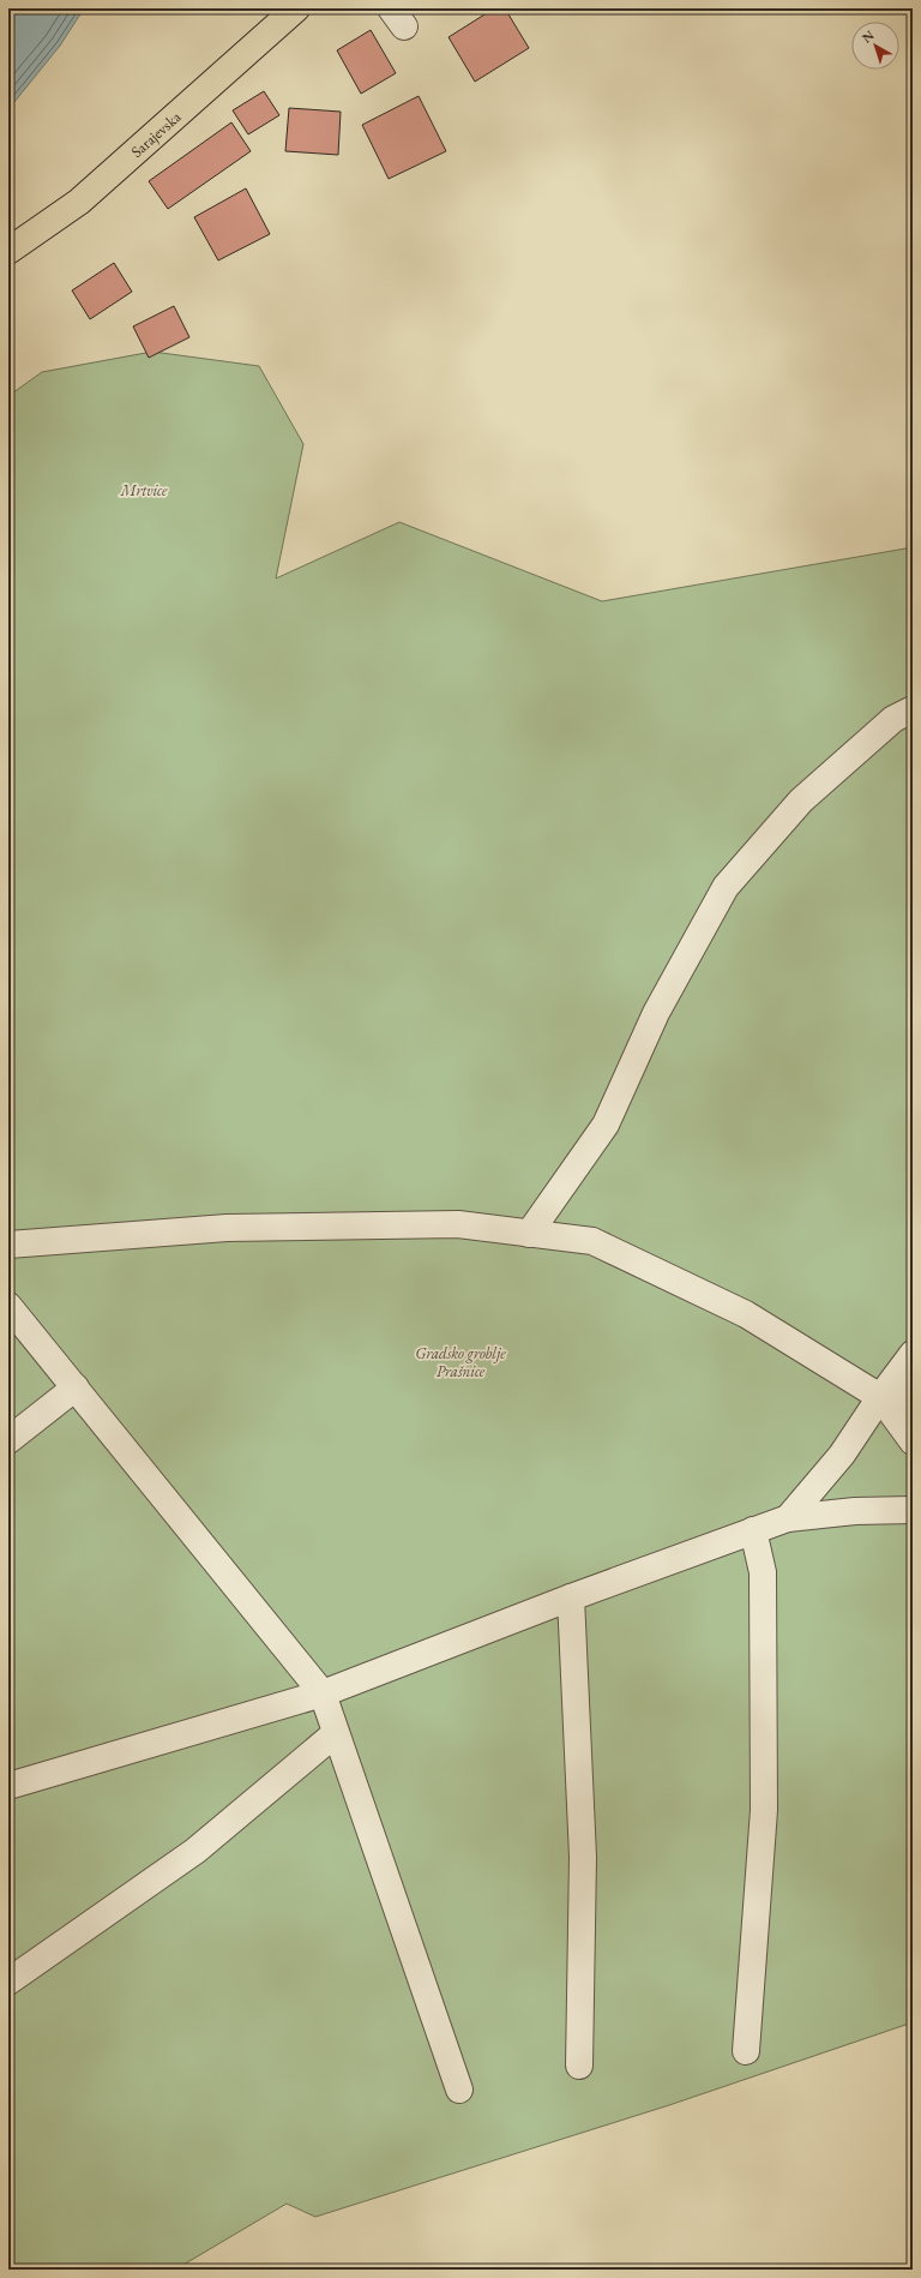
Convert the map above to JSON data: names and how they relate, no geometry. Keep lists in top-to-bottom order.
{
  "streets": {
    "main road": ["Sarajevska"]
  },
  "parks": ["Mrtvice", "Gradsko groblje Prašnice"],
  "north": "top left"
}
